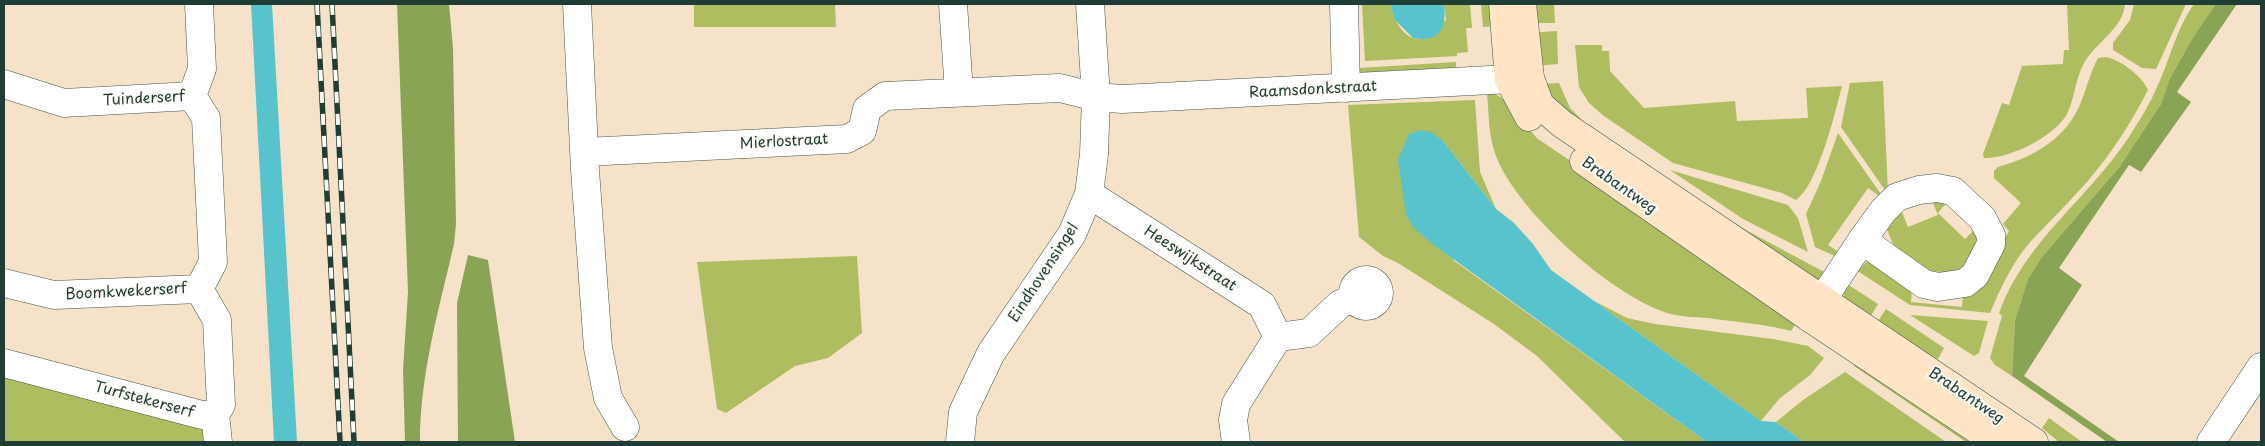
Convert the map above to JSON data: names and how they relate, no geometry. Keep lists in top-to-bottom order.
{
  "streets": {
    "street": [
      "Raamsdonkstraat",
      "Tuinderserf",
      "Mierlostraat",
      "Brabantweg",
      "Heeswijkstraat",
      "Eindhovensingel",
      "Boomkwekerserf",
      "Turfstekerserf"
    ]
  },
  "crossings": [
    ["Raamsdonkstraat", "Mierlostraat"],
    ["Raamsdonkstraat", "Brabantweg"],
    ["Raamsdonkstraat", "Eindhovensingel"],
    ["Tuinderserf", "Boomkwekerserf"],
    ["Mierlostraat", "Eindhovensingel"],
    ["Heeswijkstraat", "Eindhovensingel"],
    ["Boomkwekerserf", "Turfstekerserf"]
  ]
}
